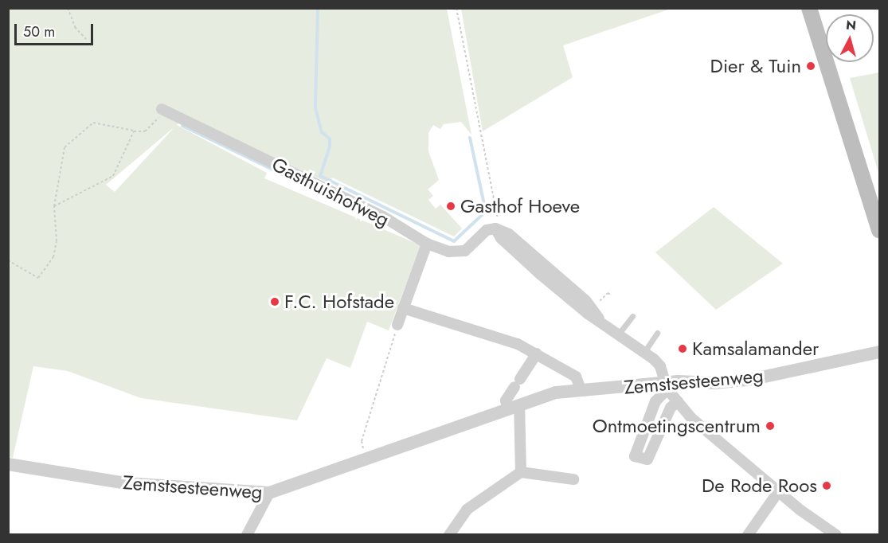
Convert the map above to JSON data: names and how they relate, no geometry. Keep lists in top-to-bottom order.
{
  "streets": {
    "street": ["Gasthuishofweg", "Zemstsesteenweg"]
  },
  "places": [
    "Dier & Tuin",
    "Gasthof Hoeve",
    "F.C. Hofstade",
    "Kamsalamander",
    "Ontmoetingscentrum",
    "De Rode Roos"
  ],
  "scale_bar": "50 m",
  "north": "top"
}
